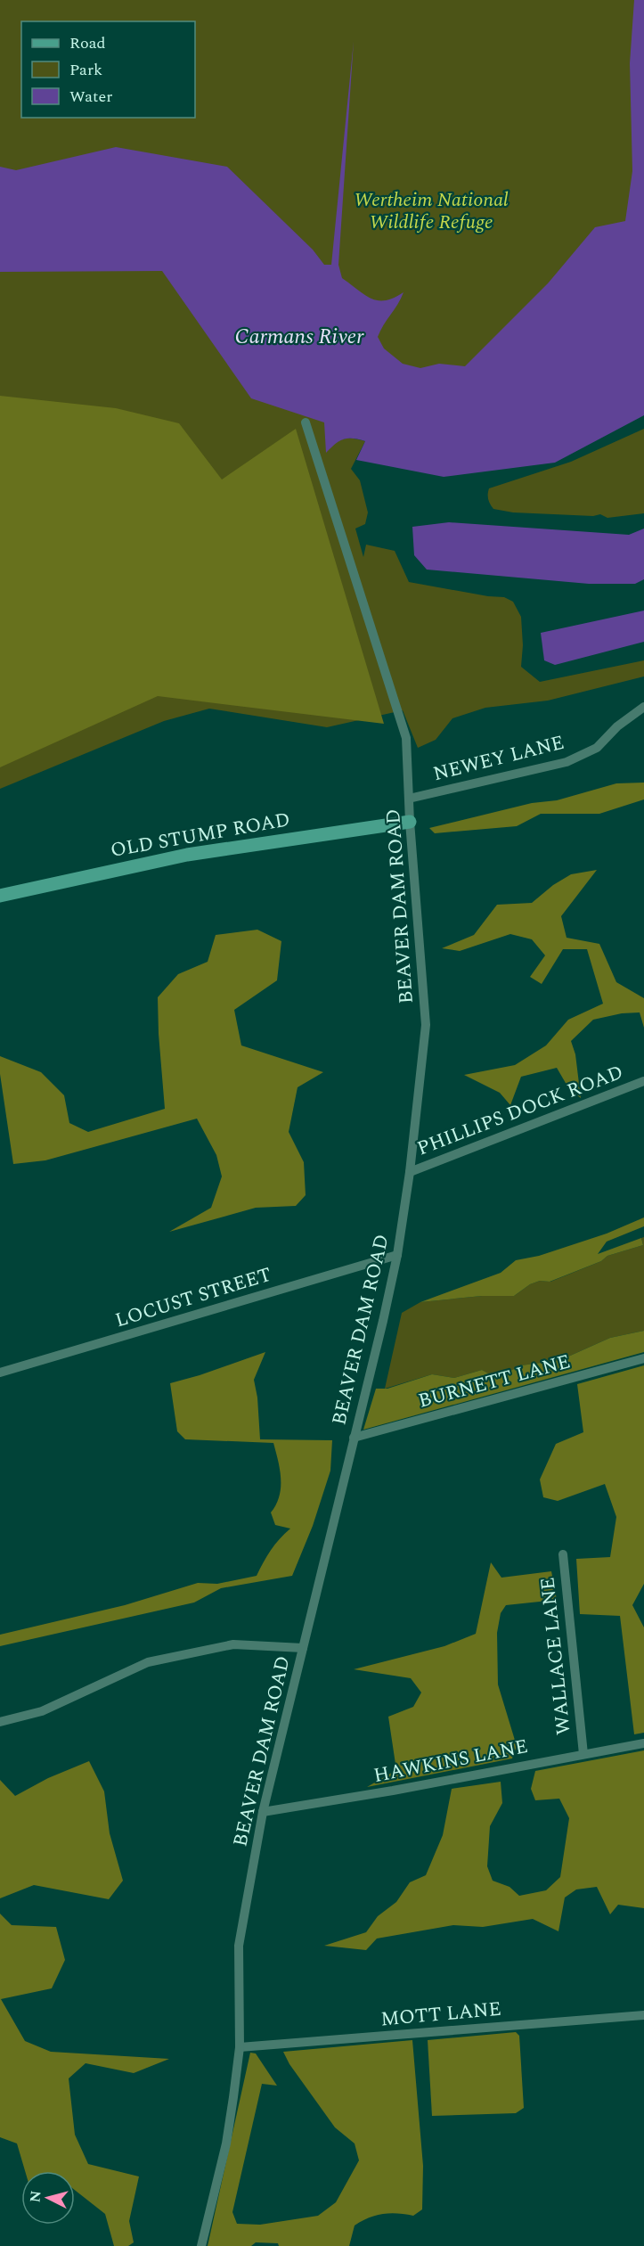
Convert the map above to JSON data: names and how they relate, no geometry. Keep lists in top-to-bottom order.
{
  "streets": {
    "street": [
      "NEWEY LANE",
      "OLD STUMP ROAD",
      "BEAVER DAM ROAD",
      "PHILLIPS DOCK ROAD",
      "LOCUST STREET",
      "BURNETT LANE",
      "WALLACE LANE",
      "HAWKINS LANE",
      "MOTT LANE"
    ]
  },
  "crossings": [
    ["NEWEY LANE", "BEAVER DAM ROAD"],
    ["OLD STUMP ROAD", "BEAVER DAM ROAD"],
    ["BEAVER DAM ROAD", "PHILLIPS DOCK ROAD"],
    ["BEAVER DAM ROAD", "LOCUST STREET"],
    ["BEAVER DAM ROAD", "BURNETT LANE"],
    ["BEAVER DAM ROAD", "HAWKINS LANE"],
    ["BEAVER DAM ROAD", "MOTT LANE"],
    ["WALLACE LANE", "HAWKINS LANE"]
  ],
  "water": ["Carmans River"],
  "parks": ["Wertheim National Wildlife Refuge"],
  "legend": ["Road", "Park", "Water"],
  "north": "left"
}
